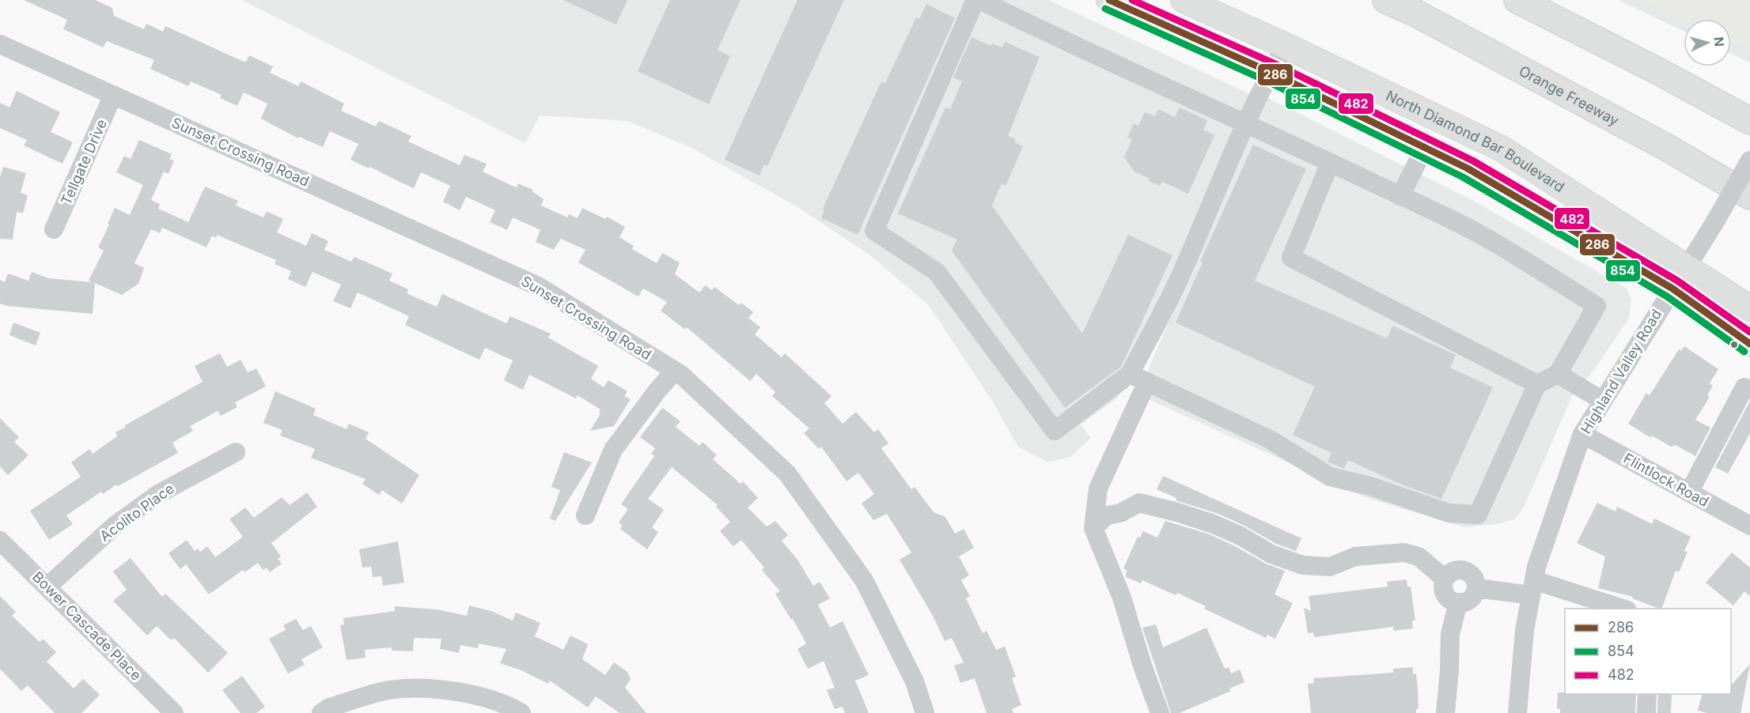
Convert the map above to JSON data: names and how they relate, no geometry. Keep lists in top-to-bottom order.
{
  "streets": {
    "highway": ["Orange Freeway"],
    "main road": ["North Diamond Bar Boulevard"],
    "street": [
      "Sunset Crossing Road",
      "Tellgate Drive",
      "Highland Valley Road",
      "Flintlock Road",
      "Acolito Place",
      "Bower Cascade Place"
    ]
  },
  "crossings": [
    ["North Diamond Bar Boulevard", "Highland Valley Road"],
    ["Sunset Crossing Road", "Tellgate Drive"],
    ["Highland Valley Road", "Flintlock Road"],
    ["Acolito Place", "Bower Cascade Place"]
  ],
  "lines": ["transit line 286", "transit line 482", "transit line 854"],
  "legend": ["286", "854", "482"],
  "north": "right"
}
